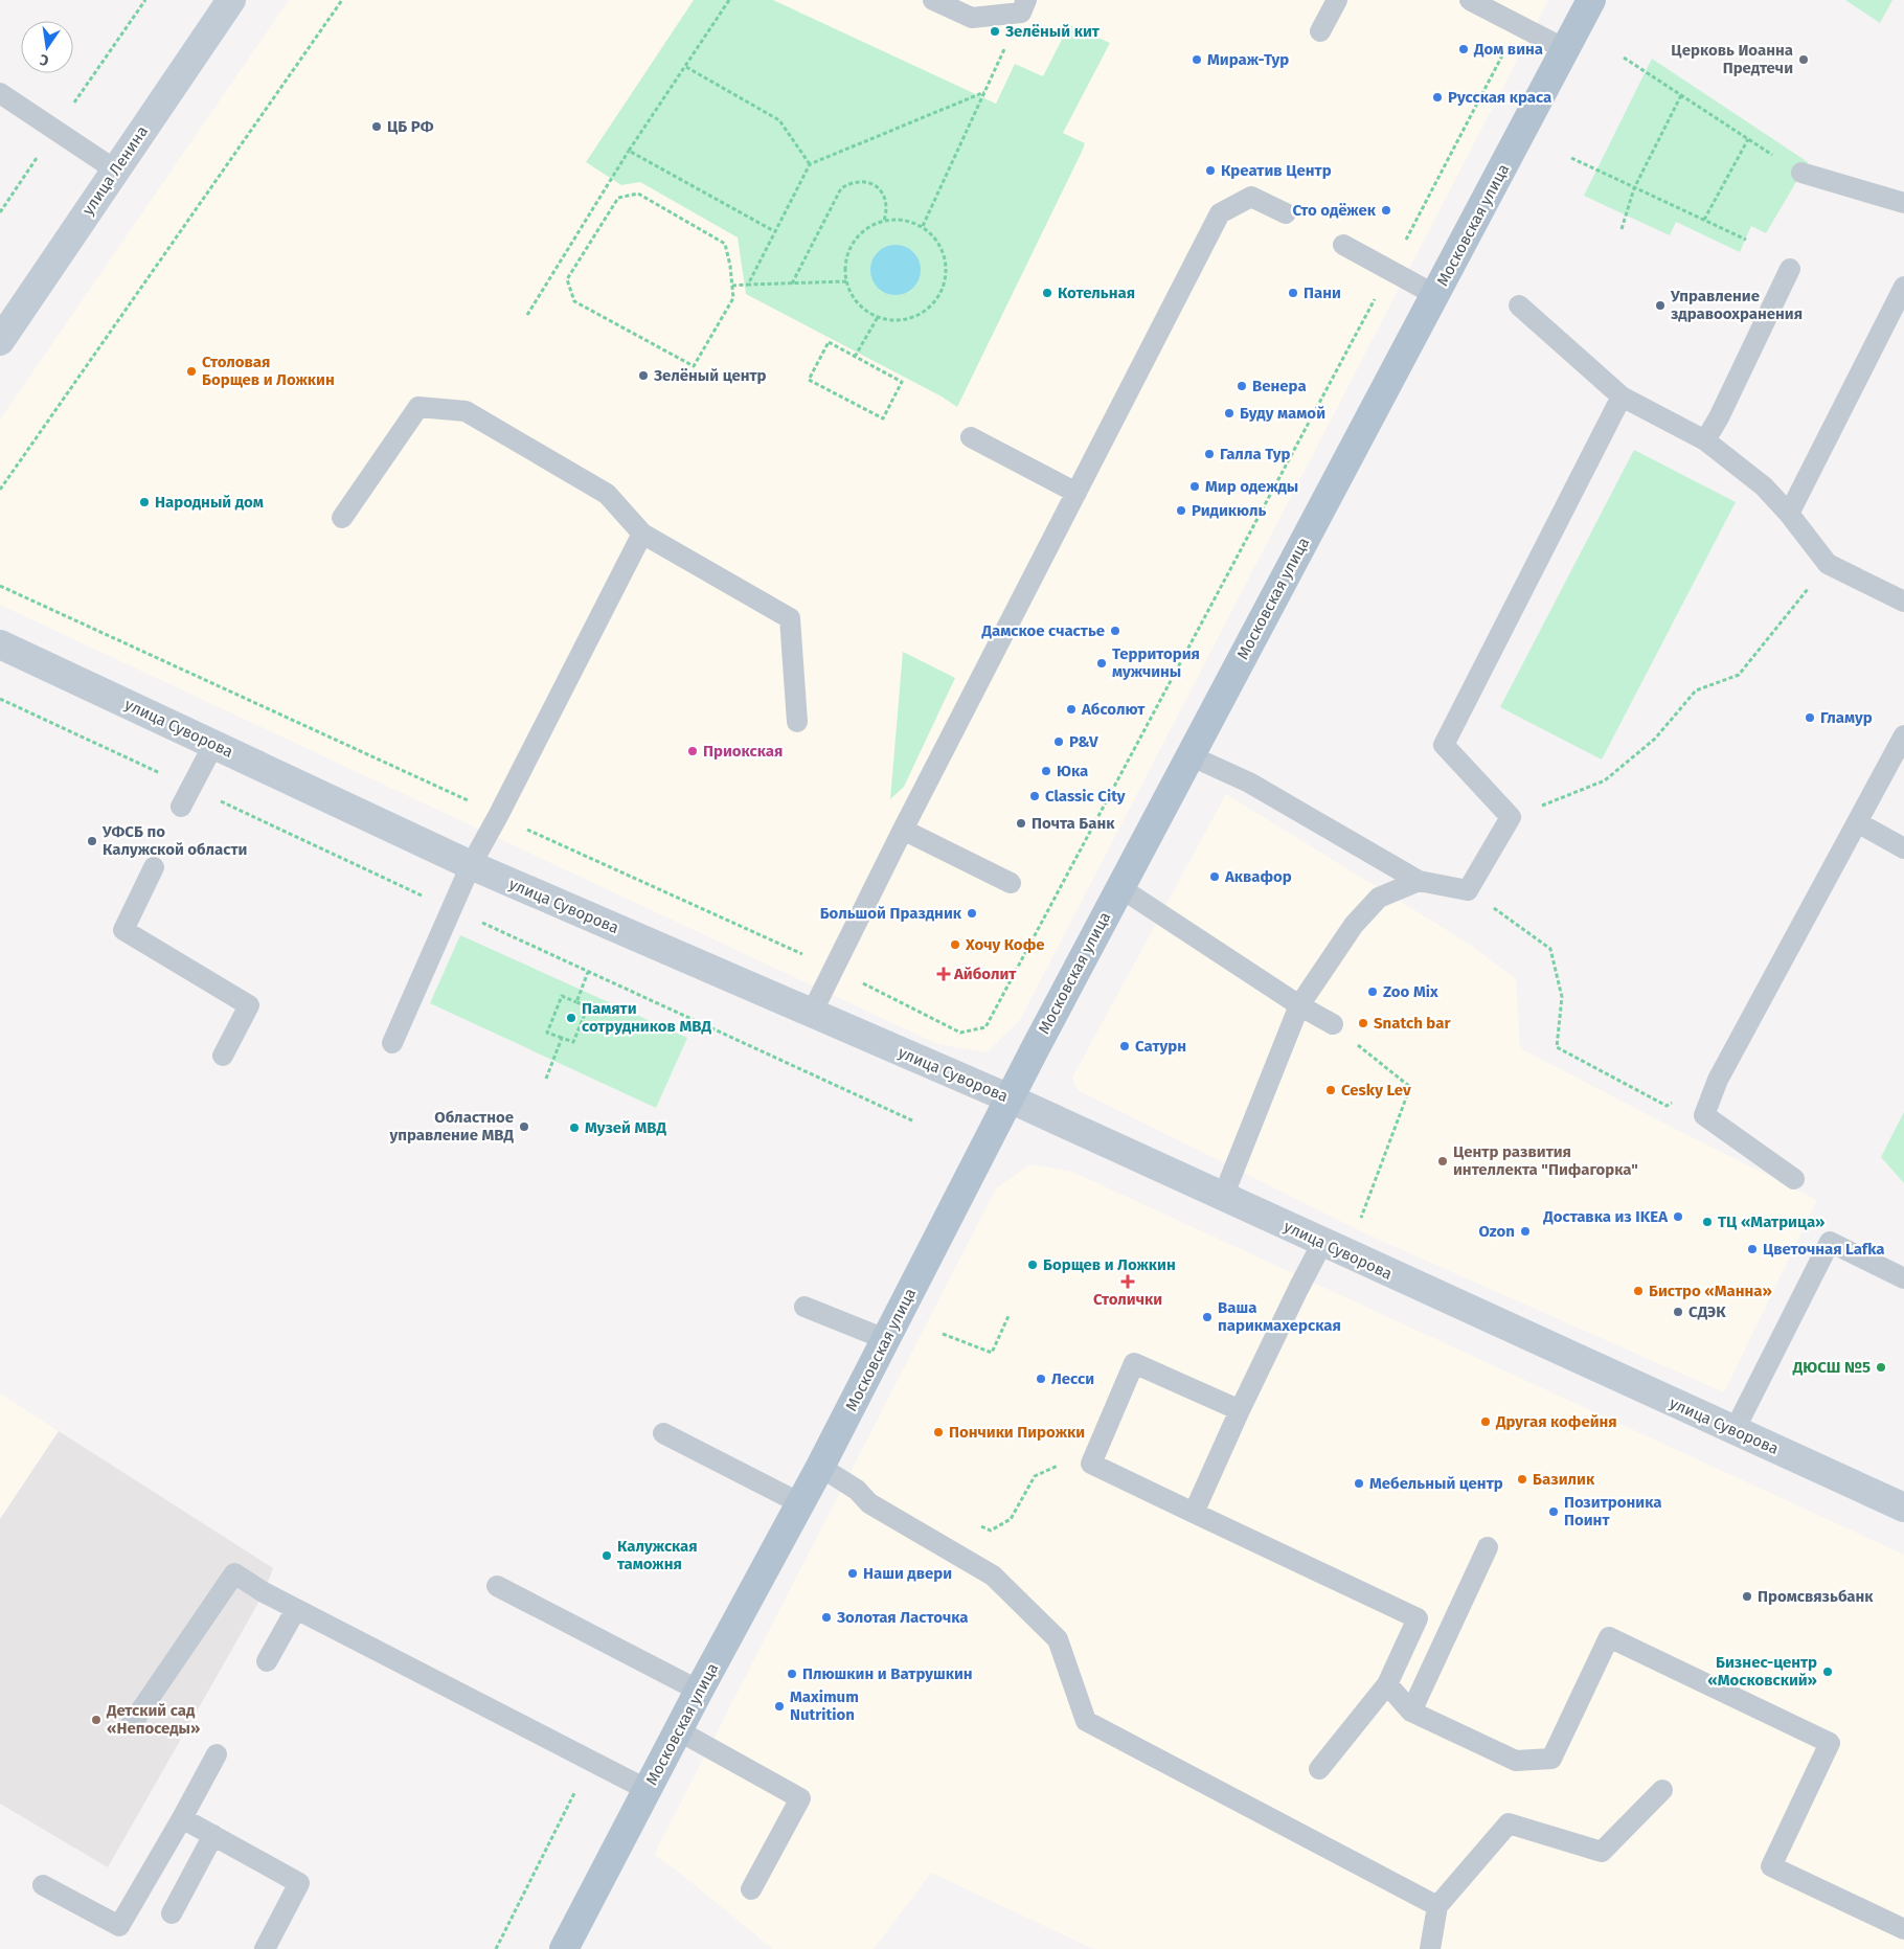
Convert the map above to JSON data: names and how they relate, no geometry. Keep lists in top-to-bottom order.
{
  "streets": {
    "main road": ["Московская улица"],
    "street": ["улица Ленина", "улица Суворова"]
  },
  "crossings": [
    ["Московская улица", "улица Суворова"]
  ],
  "places": {
    "other": [
      "Зелёный кит",
      "Дом вина",
      "Мираж-Тур",
      "Церковь Иоанна Предтечи",
      "Русская краса",
      "ЦБ РФ",
      "Креатив Центр",
      "Сто одёжек",
      "Котельная",
      "Пани",
      "Управление здравоохранения",
      "Столовая Борщев и Ложкин",
      "Зелёный центр",
      "Венера",
      "Буду мамой",
      "Галла Тур",
      "Мир одежды",
      "Народный дом",
      "Ридикюль",
      "Дамское счастье",
      "Территория мужчины",
      "Абсолют",
      "Гламур",
      "P&V",
      "Приокская",
      "Юка",
      "Classic City",
      "Почта Банк",
      "УФСБ по Калужской области",
      "Аквафор",
      "Большой Праздник",
      "Хочу Кофе",
      "Zoo Mix",
      "Памяти сотрудников МВД",
      "Snatch bar",
      "Сатурн",
      "Cesky Lev",
      "Областное управление МВД",
      "Музей МВД",
      "Центр развития интеллекта \"Пифагорка\"",
      "Доставка из IKEA",
      "ТЦ «Матрица»",
      "Ozon",
      "Цветочная Lafka",
      "Борщев и Ложкин",
      "Бистро «Манна»",
      "СДЭК",
      "Ваша парикмахерская",
      "ДЮСШ №5",
      "Лесси",
      "Другая кофейня",
      "Пончики Пирожки",
      "Базилик",
      "Мебельный центр",
      "Позитроника Поинт",
      "Калужская таможня",
      "Наши двери",
      "Промсвязьбанк",
      "Золотая Ласточка",
      "Бизнес-центр «Московский»",
      "Плюшкин и Ватрушкин",
      "Maximum Nutrition",
      "Детский сад «Непоседы»"
    ],
    "health": ["Айболит", "Столички"]
  },
  "north": "bottom"
}
